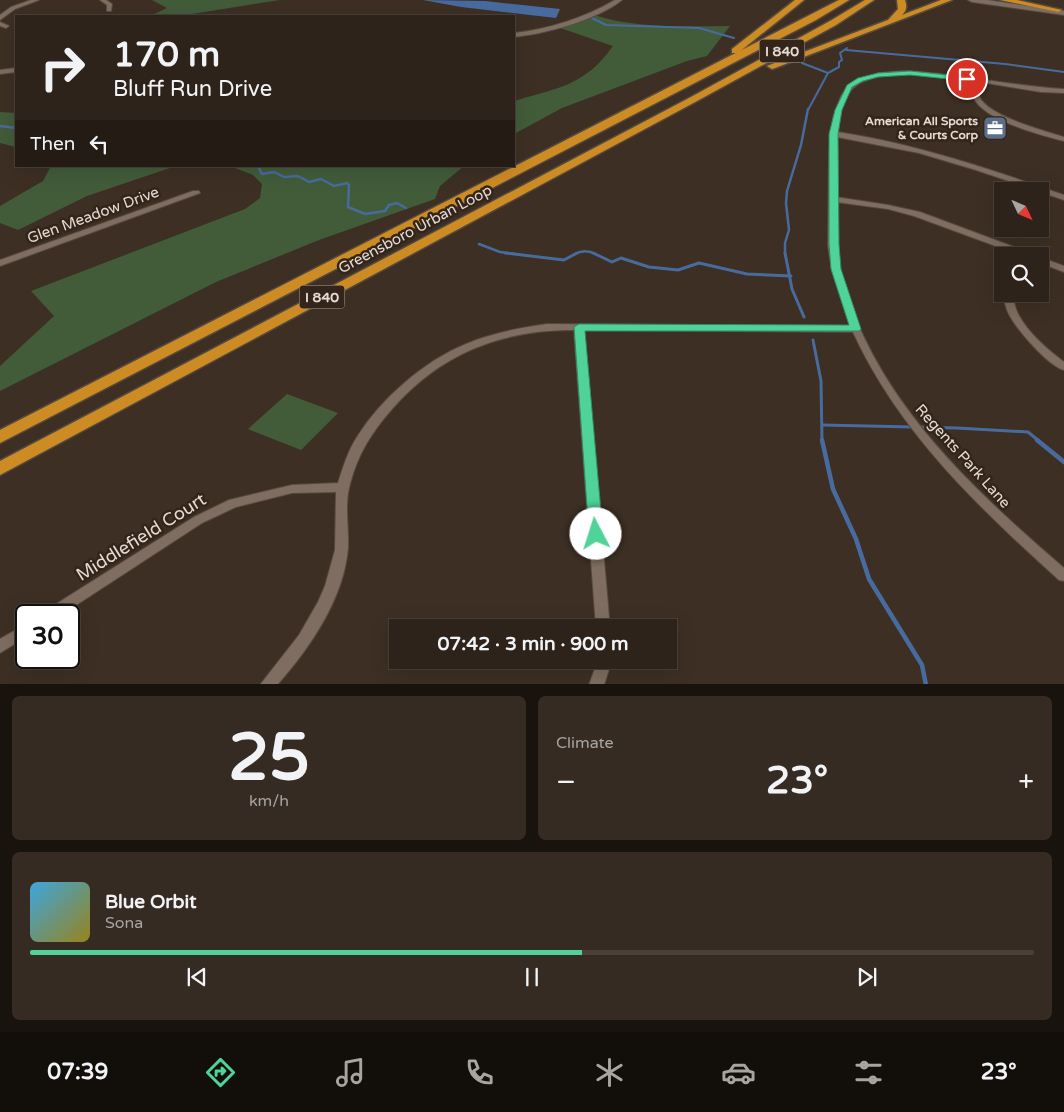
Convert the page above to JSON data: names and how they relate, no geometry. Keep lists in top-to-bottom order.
{
  "streets": {
    "highway": ["I 840", "Greensboro Urban Loop"],
    "street": ["Glen Meadow Drive", "Regents Park Lane", "Middlefield Court"]
  },
  "places": {
    "office": ["American All Sports & Courts Corp"]
  },
  "north": "bottom right",
  "page": {
    "turn": ["170 m", "Bluff Run Drive"],
    "then": "Then",
    "limit": "30",
    "trip": "07:42 · 3 min · 900 m",
    "tile": [
      ["25", "km/h"],
      "Climate"
    ],
    "heat": ["−", "23°", "+"],
    "song": ["Blue Orbit", "Sona"],
    "tabs": ["07:39", "23°"]
  }
}
